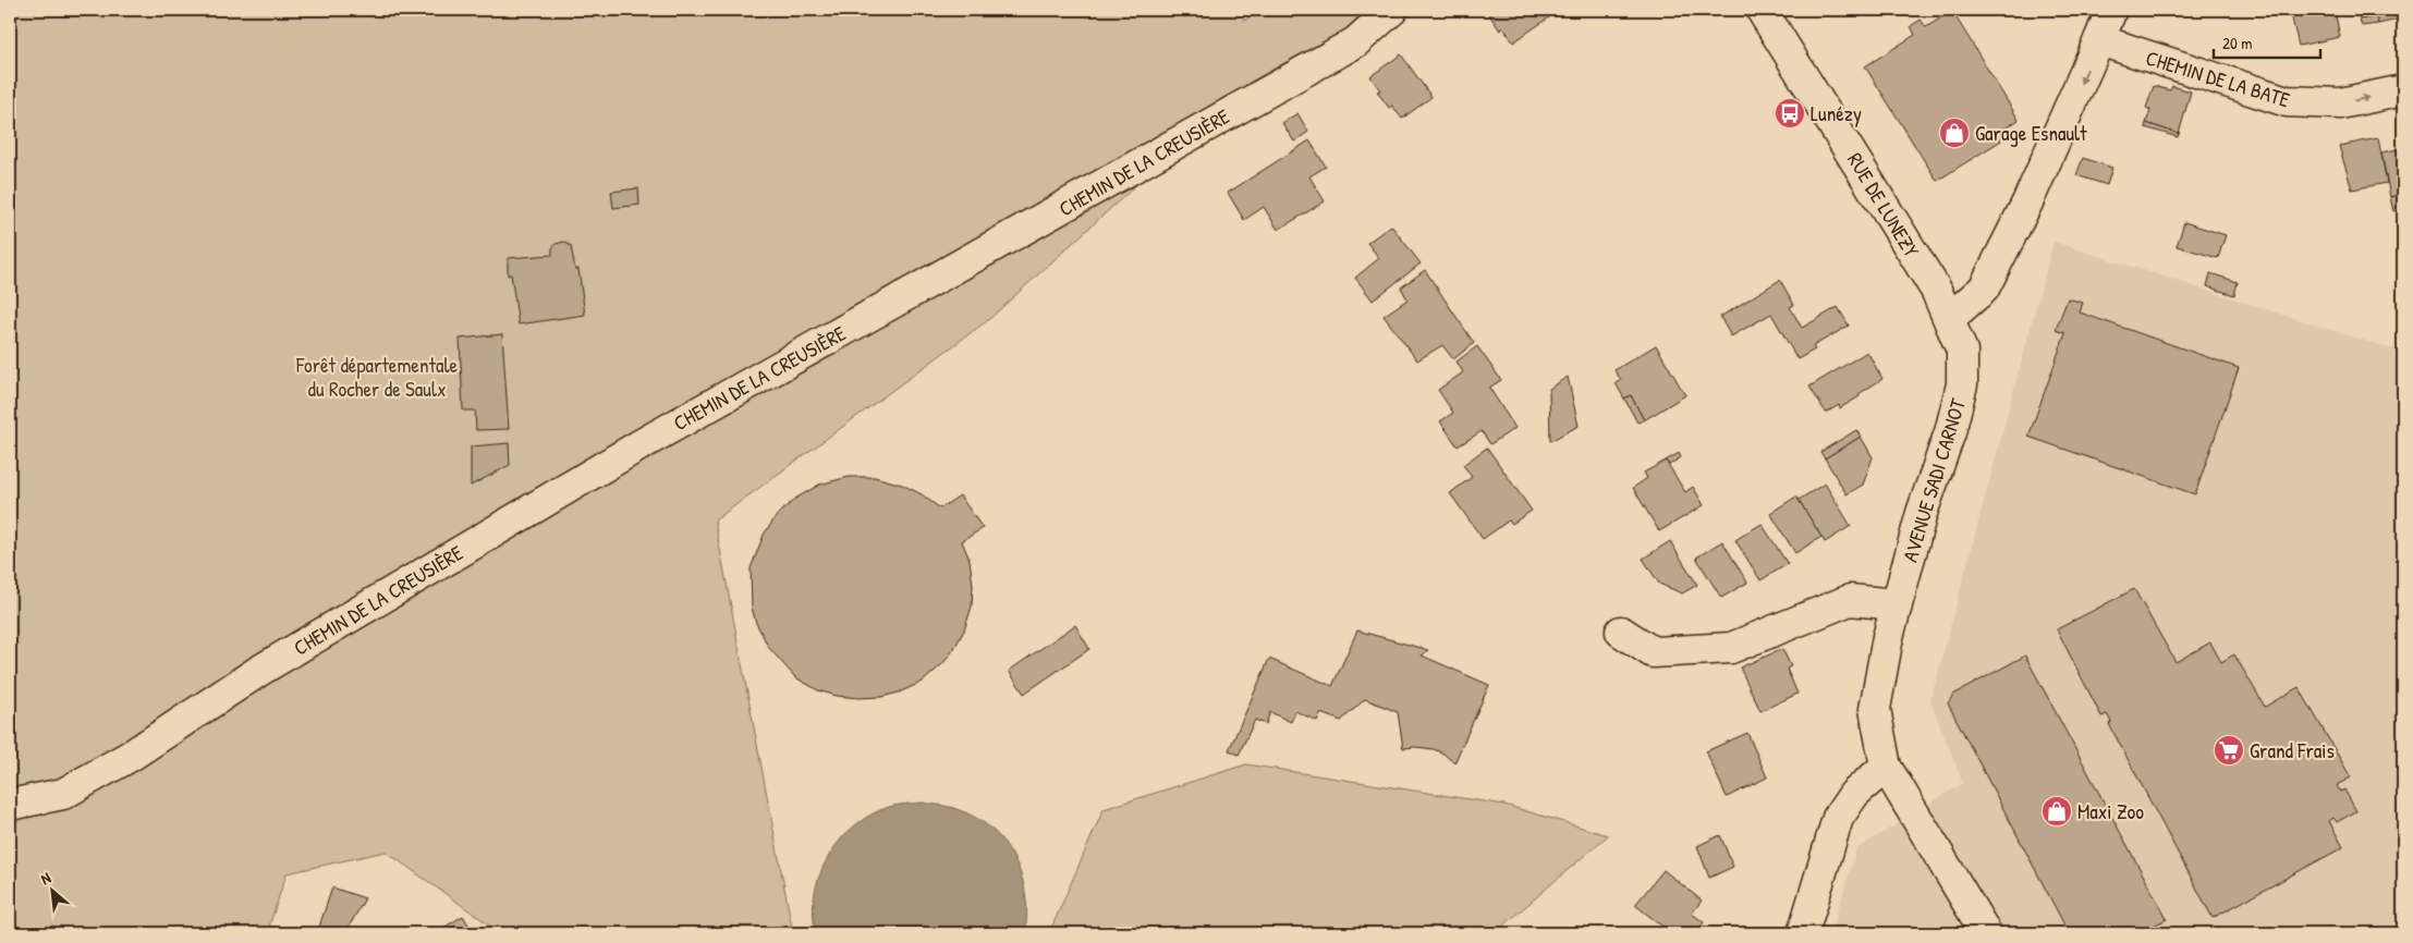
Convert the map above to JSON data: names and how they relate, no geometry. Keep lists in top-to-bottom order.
{
  "streets": {
    "street": [
      "CHEMIN DE LA BATE",
      "CHEMIN DE LA CREUSIÈRE",
      "RUE DE LUNEZY",
      "AVENUE SADI CARNOT"
    ]
  },
  "crossings": [
    ["RUE DE LUNEZY", "AVENUE SADI CARNOT"]
  ],
  "one_way": ["CHEMIN DE LA BATE"],
  "parks": ["Forêt départementale du Rocher de Saulx"],
  "places": {
    "bus stop": ["Lunézy"],
    "shop": ["Garage Esnault", "Maxi Zoo"],
    "supermarket": ["Grand Frais"]
  },
  "scale_bar": "20 m",
  "north": "top left"
}
